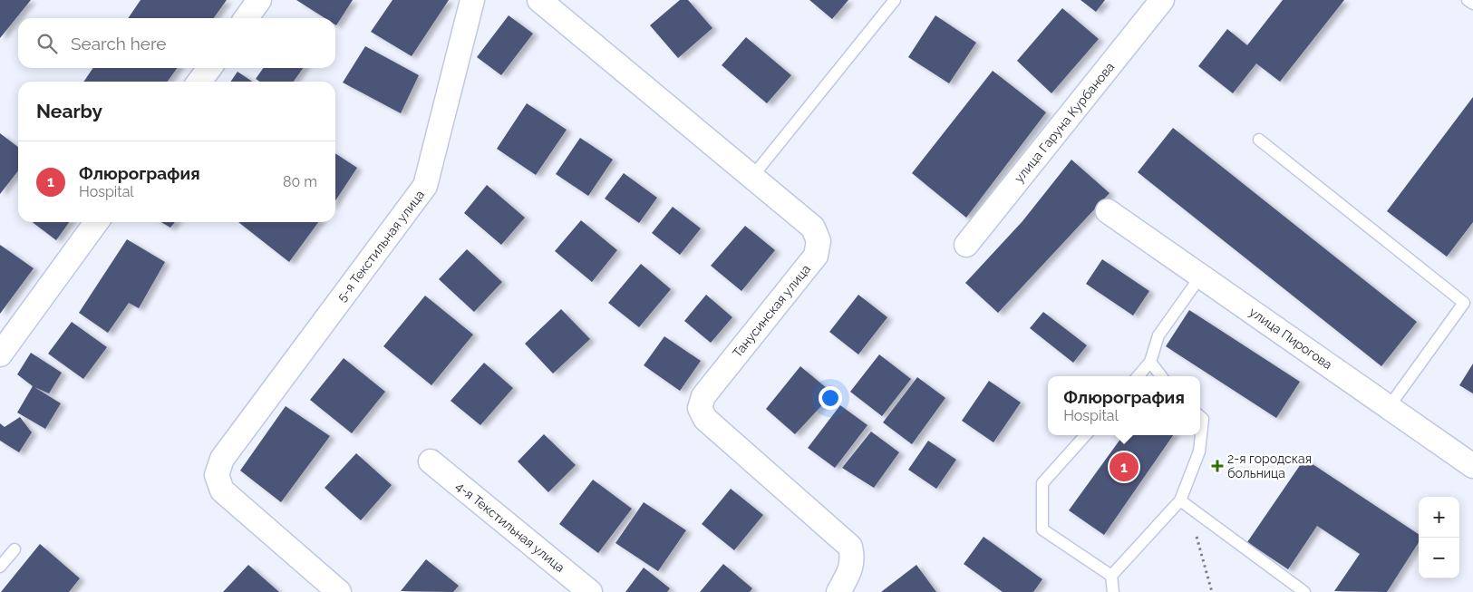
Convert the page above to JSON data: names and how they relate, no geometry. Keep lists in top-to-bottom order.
{
  "streets": {
    "street": [
      "улица Гаруна Курбанова",
      "5-я Текстильная улица",
      "Танусинская улица",
      "улица Пирогова",
      "4-я Текстильная улица"
    ]
  },
  "places": {
    "health": ["2-я городская больница"]
  },
  "page": {
    "search": "Search here",
    "heading": "Nearby",
    "list": [
      {
        "mark": "1",
        "name": "Флюрография",
        "note": "Hospital",
        "value": "80 m"
      }
    ],
    "popup": ["Флюрография", "Hospital"],
    "pins": "1",
    "map_buttons": ["+", "−"]
  }
}
